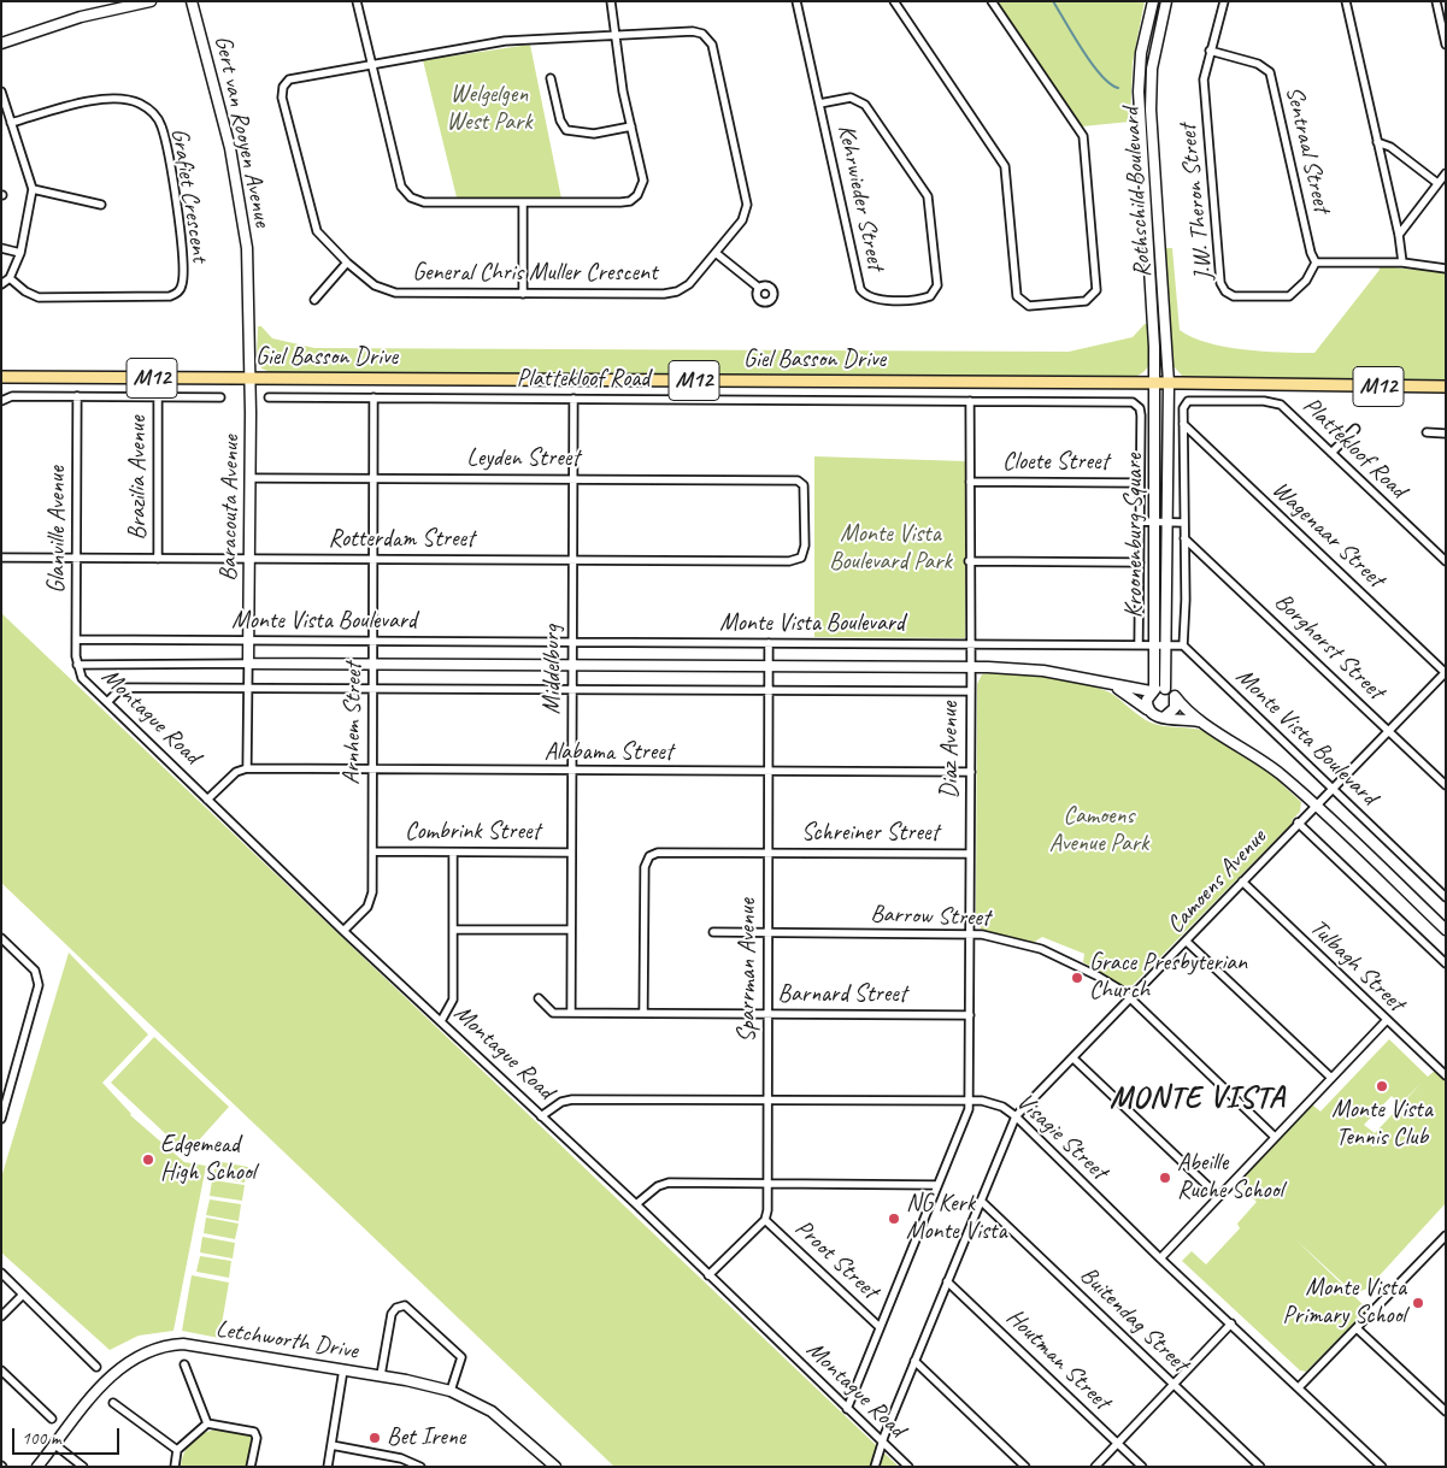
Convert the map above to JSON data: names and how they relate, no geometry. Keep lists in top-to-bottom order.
{
  "streets": {
    "main road": ["Giel Basson Drive", "M12"],
    "street": [
      "Gert van Rooyen Avenue",
      "Sentraal Street",
      "Rothschild Boulevard",
      "Grafiet Crescent",
      "Kehrwieder Street",
      "J.W. Theron Street",
      "General Chris Muller Crescent",
      "Plattekloof Road",
      "Leyden Street",
      "Cloete Street",
      "Brazilia Avenue",
      "Baracouta Avenue",
      "Glanville Avenue",
      "Wagenaar Street",
      "Kroonenburg Square",
      "Rotterdam Street",
      "Monte Vista Boulevard",
      "Borghorst Street",
      "Middelburg",
      "Montague Road",
      "Arnhem Street",
      "Diaz Avenue",
      "Alabama Street",
      "Combrink Street",
      "Schreiner Street",
      "Camoens Avenue",
      "Barrow Street",
      "Tulbagh Street",
      "Sparrman Avenue",
      "Barnard Street",
      "Visagie Street",
      "Proot Street",
      "Buitendag Street",
      "Letchworth Drive",
      "Houtman Street"
    ]
  },
  "crossings": [
    ["Gert van Rooyen Avenue", "Giel Basson Drive"],
    ["Gert van Rooyen Avenue", "Baracouta Avenue"],
    ["Sentraal Street", "J.W. Theron Street"],
    ["Rothschild Boulevard", "Giel Basson Drive"],
    ["Rothschild Boulevard", "Kroonenburg Square"],
    ["Giel Basson Drive", "Baracouta Avenue"],
    ["Giel Basson Drive", "Kroonenburg Square"],
    ["Plattekloof Road", "Kroonenburg Square"],
    ["Plattekloof Road", "Middelburg"],
    ["Plattekloof Road", "Arnhem Street"],
    ["Plattekloof Road", "Diaz Avenue"],
    ["Leyden Street", "Baracouta Avenue"],
    ["Leyden Street", "Rotterdam Street"],
    ["Leyden Street", "Middelburg"],
    ["Leyden Street", "Arnhem Street"],
    ["Cloete Street", "Kroonenburg Square"],
    ["Cloete Street", "Diaz Avenue"],
    ["Brazilia Avenue", "Rotterdam Street"],
    ["Baracouta Avenue", "Rotterdam Street"],
    ["Baracouta Avenue", "Monte Vista Boulevard"],
    ["Baracouta Avenue", "Alabama Street"],
    ["Glanville Avenue", "Rotterdam Street"],
    ["Glanville Avenue", "Monte Vista Boulevard"],
    ["Glanville Avenue", "Montague Road"],
    ["Wagenaar Street", "Kroonenburg Square"],
    ["Wagenaar Street", "Camoens Avenue"],
    ["Kroonenburg Square", "Monte Vista Boulevard"],
    ["Kroonenburg Square", "Borghorst Street"],
    ["Rotterdam Street", "Middelburg"],
    ["Rotterdam Street", "Arnhem Street"],
    ["Monte Vista Boulevard", "Middelburg"],
    ["Monte Vista Boulevard", "Montague Road"],
    ["Monte Vista Boulevard", "Arnhem Street"],
    ["Monte Vista Boulevard", "Diaz Avenue"],
    ["Monte Vista Boulevard", "Camoens Avenue"],
    ["Monte Vista Boulevard", "Sparrman Avenue"],
    ["Borghorst Street", "Camoens Avenue"],
    ["Middelburg", "Alabama Street"],
    ["Middelburg", "Combrink Street"],
    ["Middelburg", "Barnard Street"],
    ["Montague Road", "Arnhem Street"],
    ["Montague Road", "Diaz Avenue"],
    ["Montague Road", "Visagie Street"],
    ["Arnhem Street", "Alabama Street"],
    ["Arnhem Street", "Combrink Street"],
    ["Diaz Avenue", "Alabama Street"],
    ["Diaz Avenue", "Schreiner Street"],
    ["Diaz Avenue", "Barrow Street"],
    ["Diaz Avenue", "Barnard Street"],
    ["Diaz Avenue", "Visagie Street"],
    ["Diaz Avenue", "Proot Street"],
    ["Alabama Street", "Sparrman Avenue"],
    ["Schreiner Street", "Sparrman Avenue"],
    ["Schreiner Street", "Barnard Street"],
    ["Camoens Avenue", "Barrow Street"],
    ["Camoens Avenue", "Tulbagh Street"],
    ["Camoens Avenue", "Visagie Street"],
    ["Barrow Street", "Sparrman Avenue"],
    ["Sparrman Avenue", "Barnard Street"],
    ["Sparrman Avenue", "Visagie Street"],
    ["Sparrman Avenue", "Proot Street"]
  ],
  "districts": ["MONTE VISTA"],
  "parks": ["Welgelgen West Park", "Monte Vista Boulevard Park", "Camoens Avenue Park"],
  "places": [
    "Grace Presbyterian Church",
    "Monte Vista Tennis Club",
    "Edgemead High School",
    "Abeille Ruche School",
    "NG Kerk Monte Vista",
    "Monte Vista Primary School",
    "Bet Irene"
  ],
  "scale_bar": "100 m"
}
